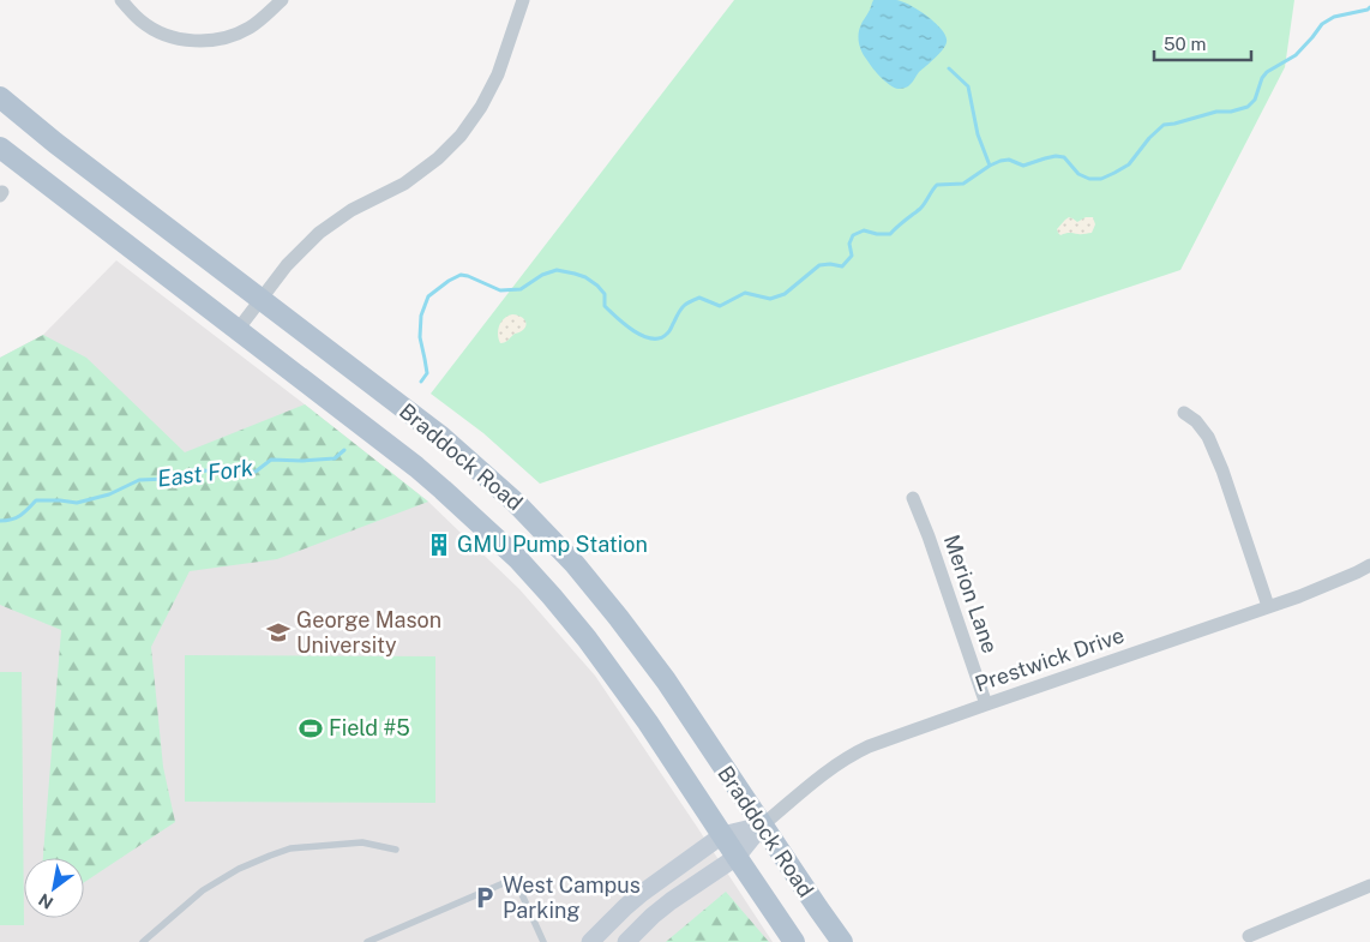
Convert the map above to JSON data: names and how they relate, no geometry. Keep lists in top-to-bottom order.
{
  "streets": {
    "main road": ["Braddock Road"],
    "street": ["Merion Lane", "Prestwick Drive"]
  },
  "crossings": [
    ["Braddock Road", "Prestwick Drive"],
    ["Merion Lane", "Prestwick Drive"]
  ],
  "water": ["East Fork"],
  "places": {
    "building": ["GMU Pump Station"],
    "school or university": ["George Mason University"],
    "sports": ["Field #5"],
    "parking": ["West Campus Parking"]
  },
  "scale_bar": "50 m",
  "north": "bottom left"
}
